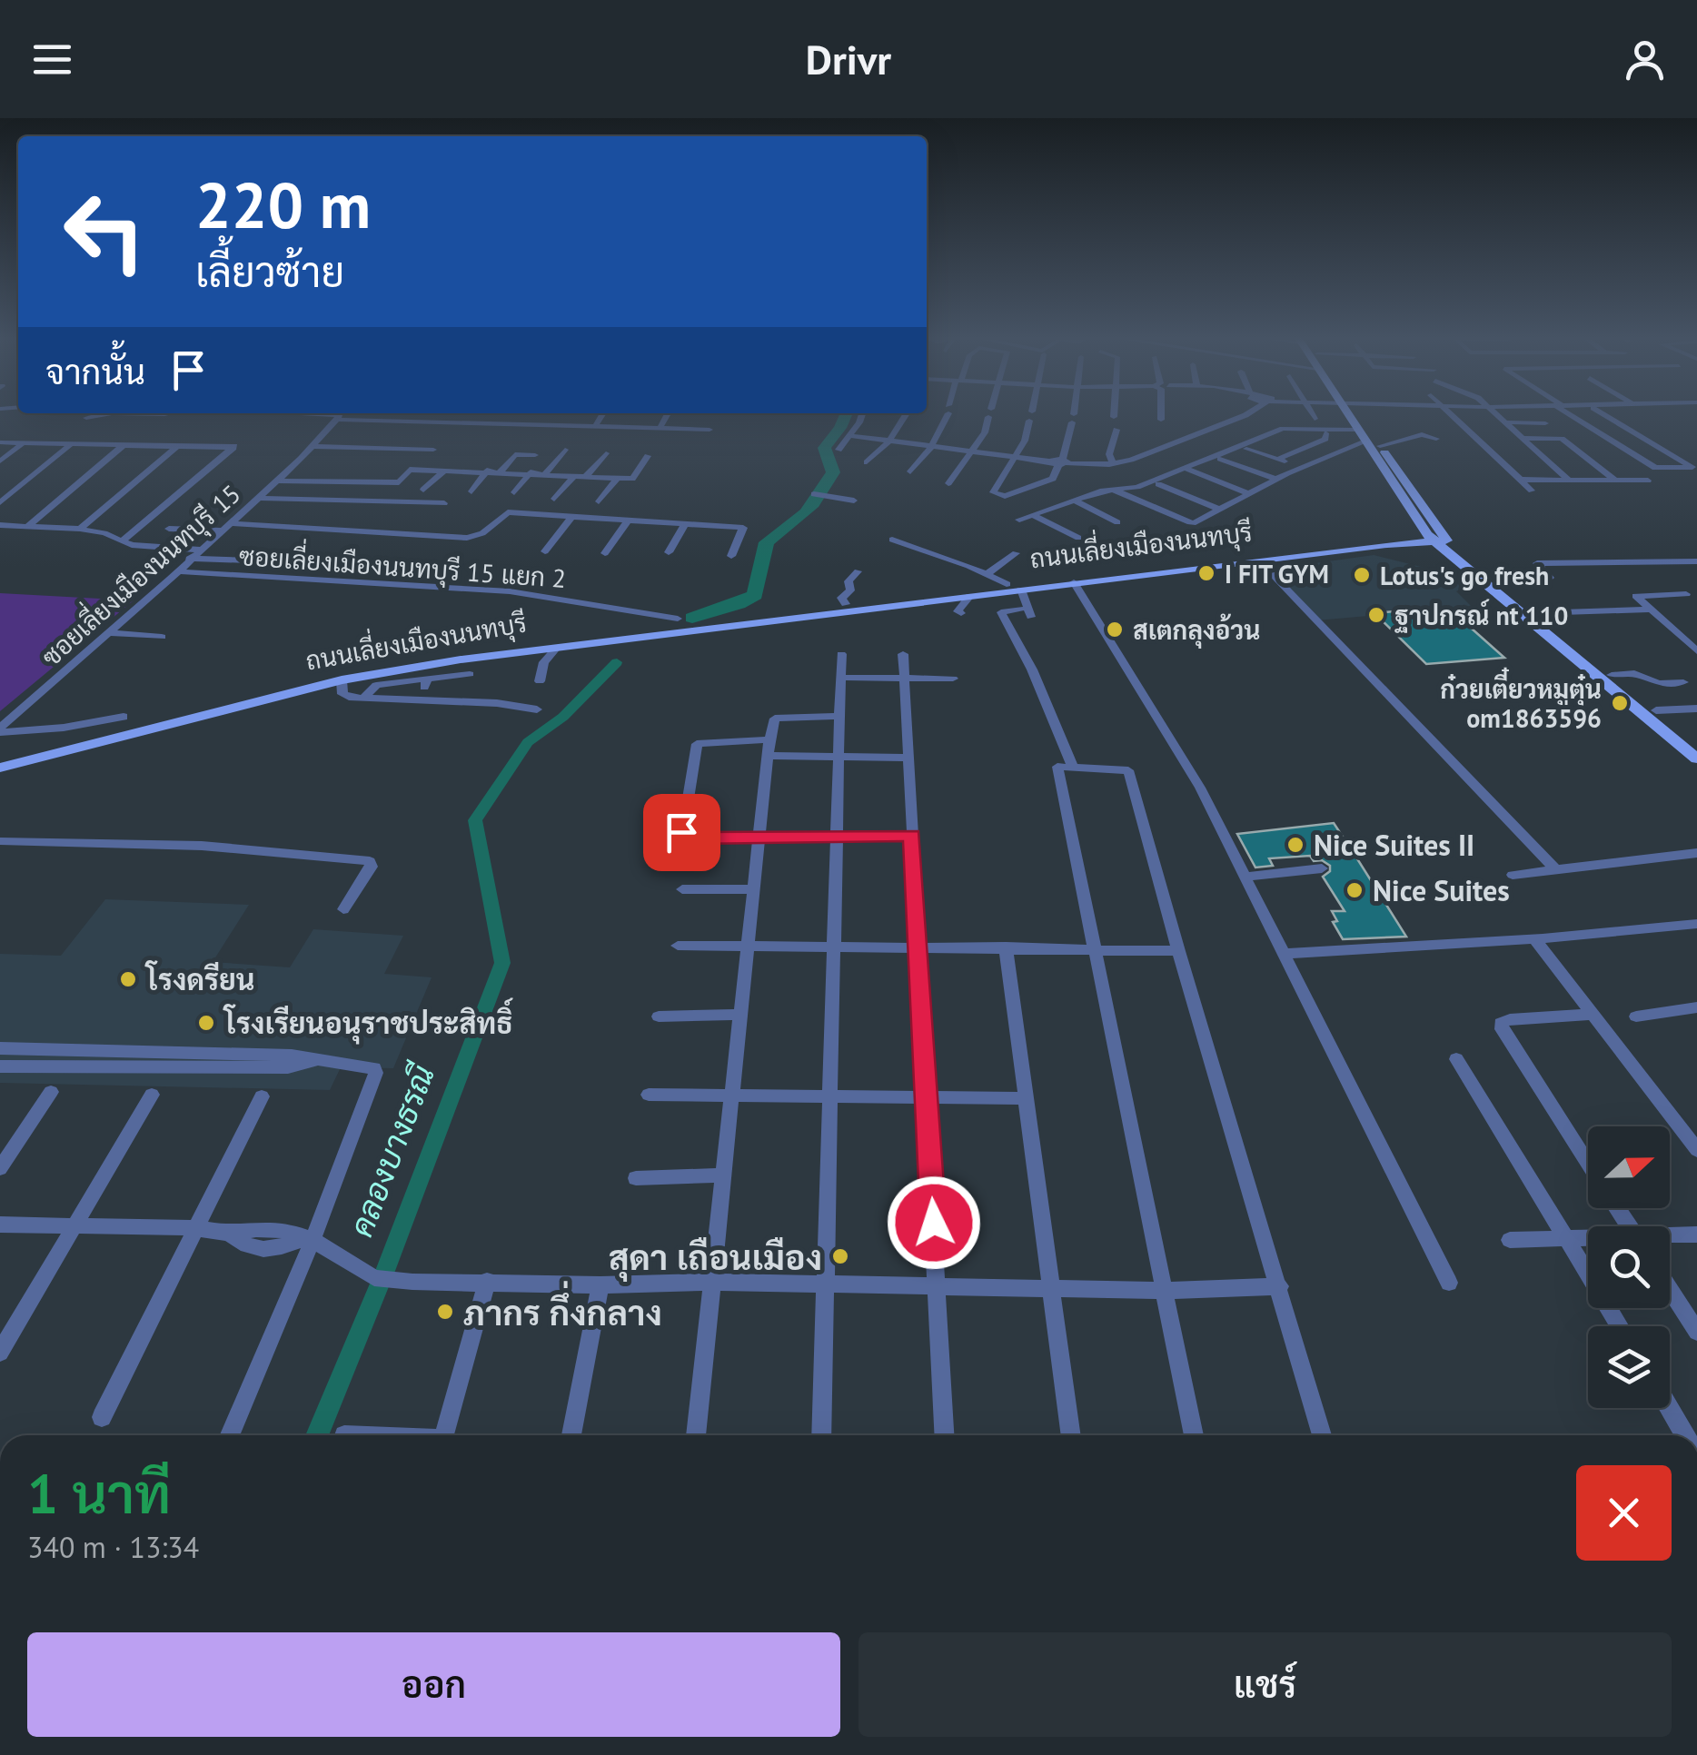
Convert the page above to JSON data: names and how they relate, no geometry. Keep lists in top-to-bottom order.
{
  "streets": {
    "main road": ["ถนนเลี่ยงเมืองนนทบุรี"],
    "street": ["ซอยเลี่ยงเมืองนนทบุรี 15 แยก 2", "ซอยเลี่ยงเมืองนนทบุรี 15"]
  },
  "crossings": [
    ["ซอยเลี่ยงเมืองนนทบุรี 15 แยก 2", "ซอยเลี่ยงเมืองนนทบุรี 15"]
  ],
  "water": ["คลองบางธรณี"],
  "places": [
    "I FIT GYM",
    "Lotus's go fresh",
    "ฐาปกรณ์ nt 110",
    "สเตกลุงอ้วน",
    "ก๋วยเตี๋ยวหมูตุ๋น om1863596",
    "Nice Suites II",
    "Nice Suites",
    "โรงดรียน",
    "โรงเรียนอนุราชประสิทธิ์",
    "สุดา เถือนเมือง",
    "ภากร กึ่งกลาง"
  ],
  "north": "right",
  "page": {
    "header": "Drivr",
    "turn": ["220 m", "เลี้ยวซ้าย"],
    "then": "จากนั้น",
    "heading": ["1 นาที", "340 m · 13:34"],
    "buttons": ["ออก", "แชร์"]
  }
}
